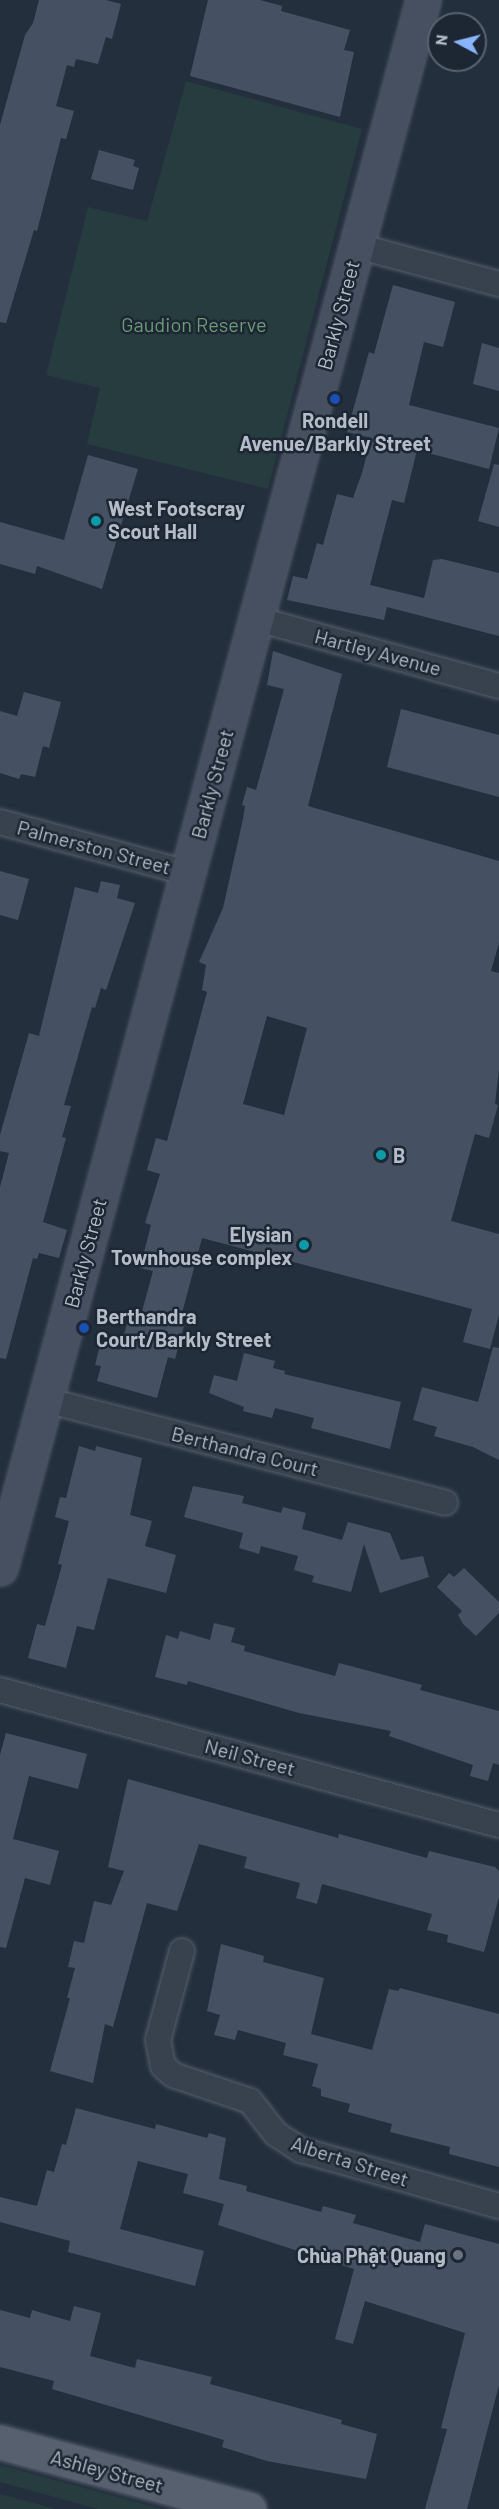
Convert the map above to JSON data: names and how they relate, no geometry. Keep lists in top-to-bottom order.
{
  "streets": {
    "main road": ["Ashley Street"],
    "street": [
      "Barkly Street",
      "Hartley Avenue",
      "Palmerston Street",
      "Berthandra Court",
      "Neil Street",
      "Alberta Street"
    ]
  },
  "crossings": [
    ["Barkly Street", "Hartley Avenue"],
    ["Barkly Street", "Palmerston Street"],
    ["Barkly Street", "Berthandra Court"]
  ],
  "parks": ["Gaudion Reserve"],
  "places": [
    "Rondell Avenue/Barkly Street",
    "West Footscray Scout Hall",
    "B",
    "Elysian Townhouse complex",
    "Berthandra Court/Barkly Street",
    "Chùa Phật Quang"
  ],
  "north": "left"
}
